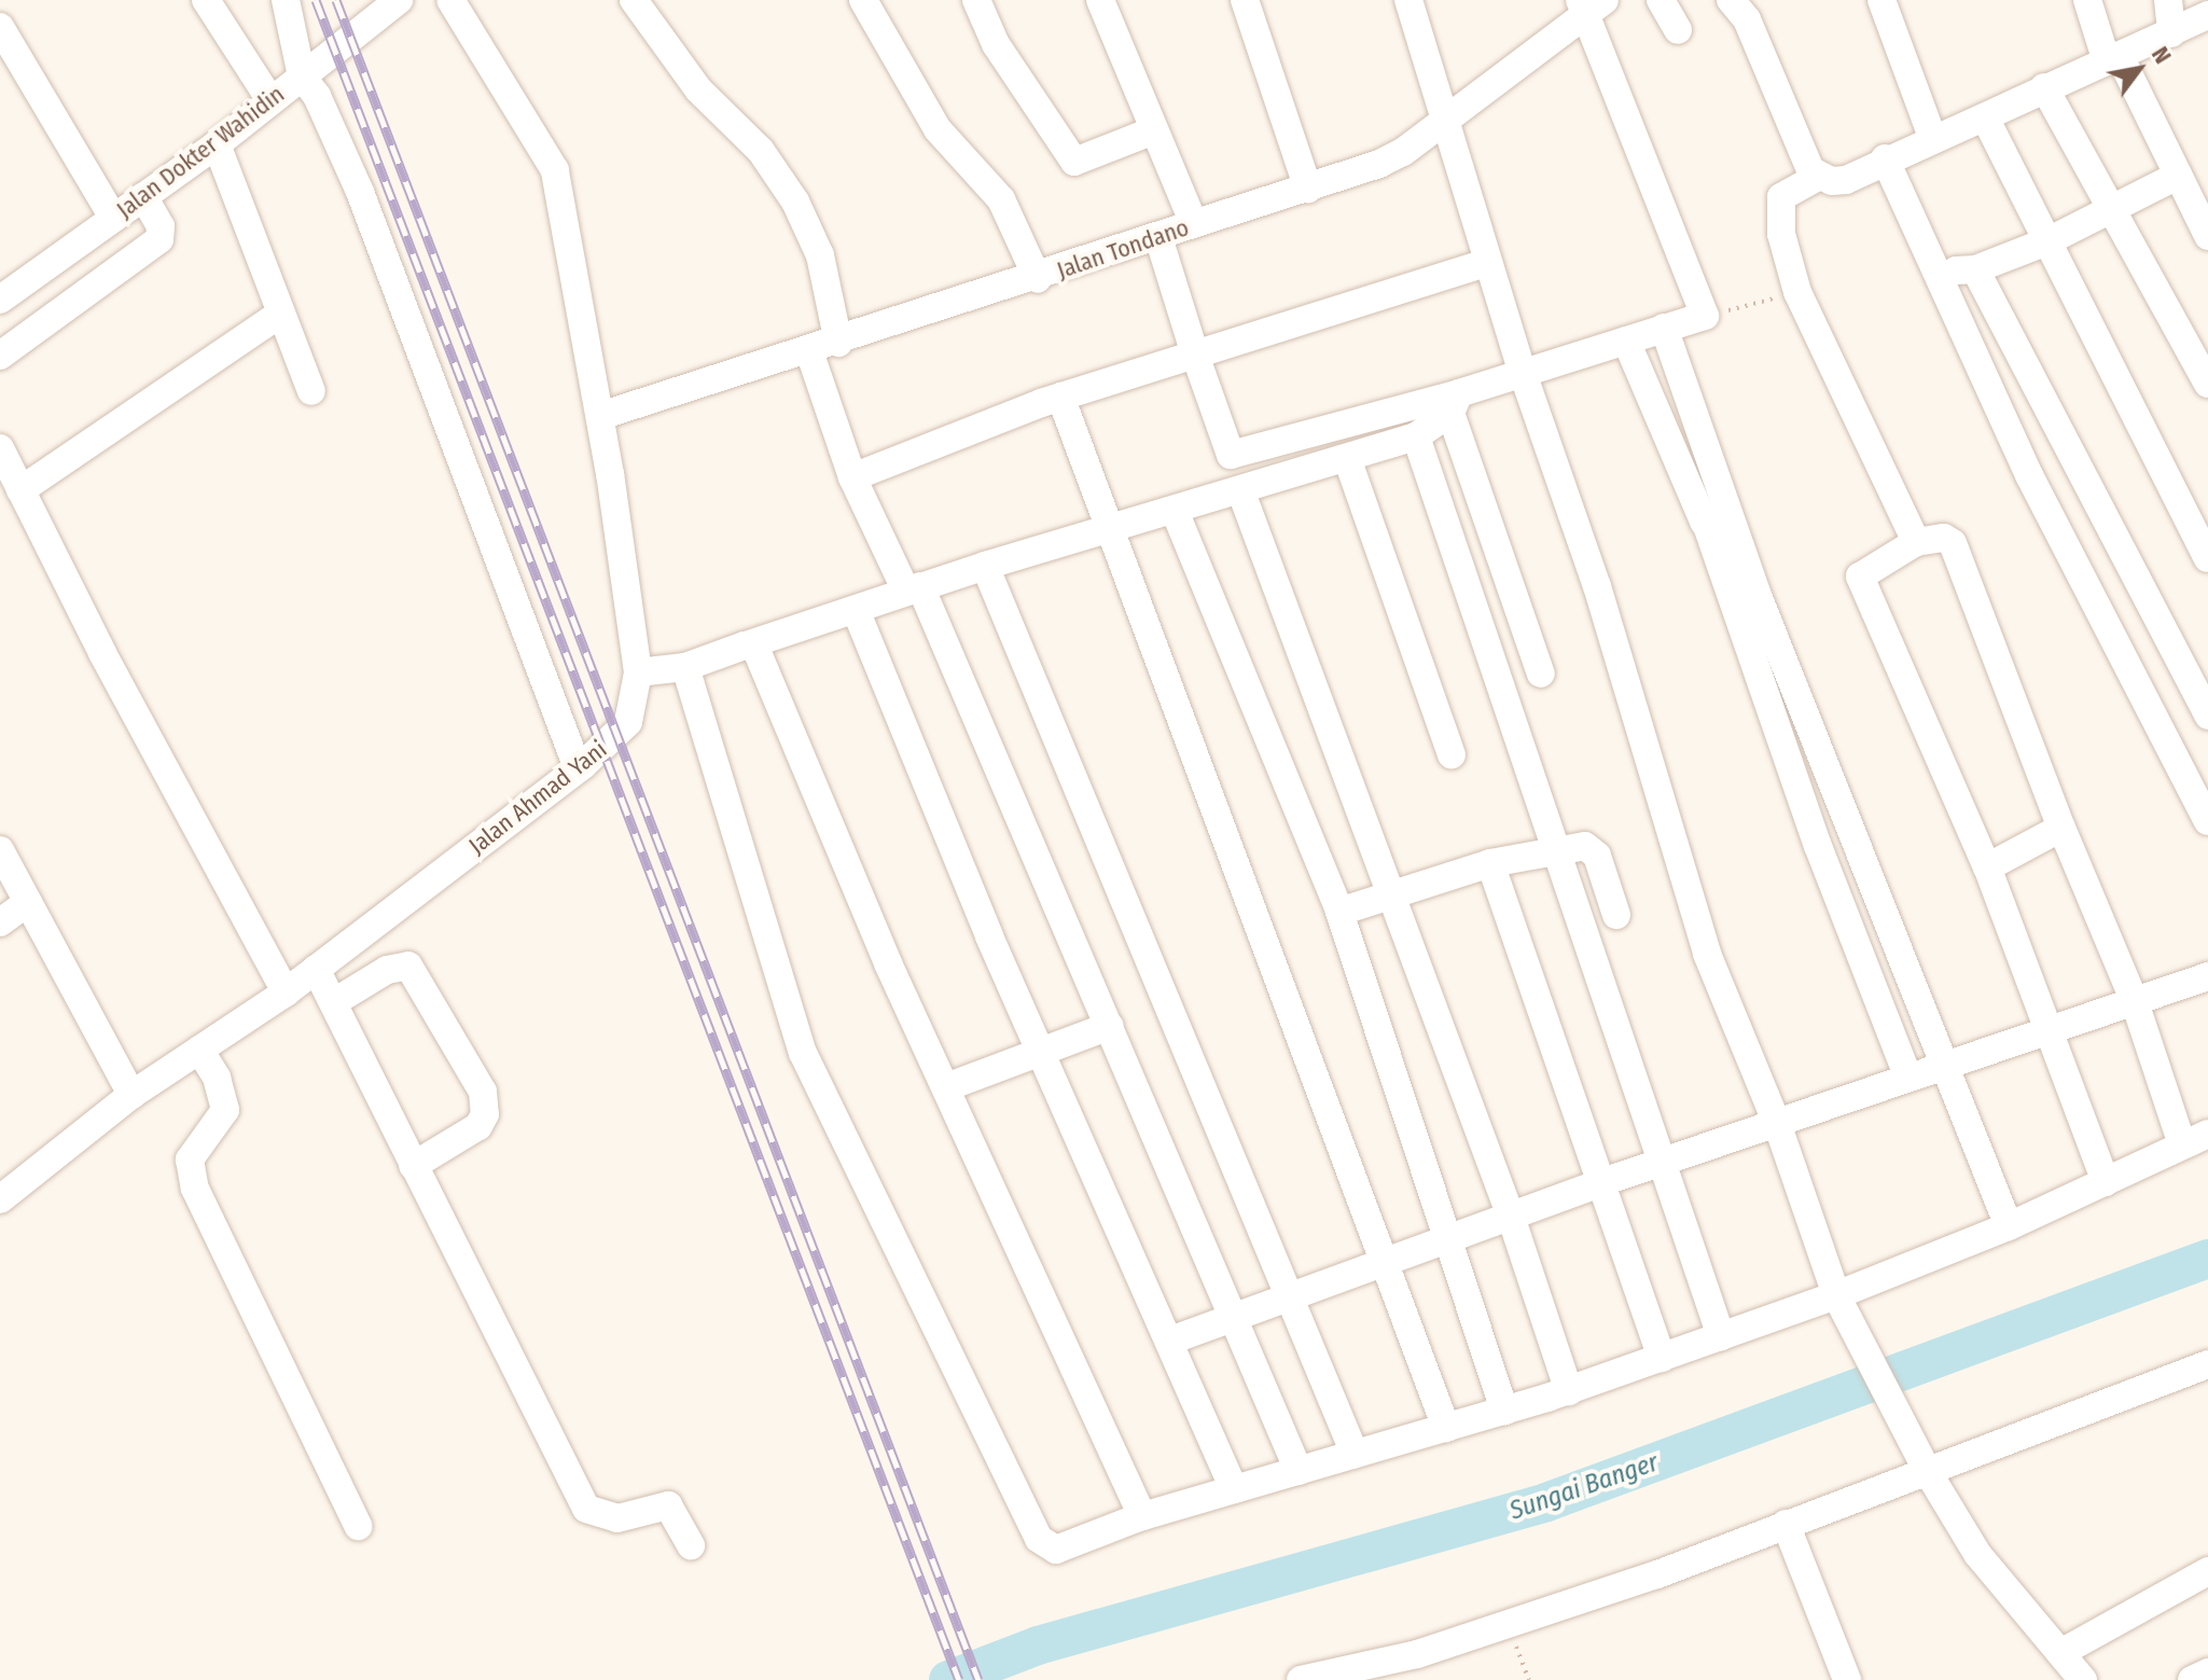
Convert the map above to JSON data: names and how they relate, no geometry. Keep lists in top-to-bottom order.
{
  "streets": {
    "street": ["Jalan Dokter Wahidin", "Jalan Tondano", "Jalan Ahmad Yani"]
  },
  "crossings": [
    ["Jalan Tondano", "Jalan Ahmad Yani"]
  ],
  "water": ["Sungai Banger"],
  "north": "top right"
}
